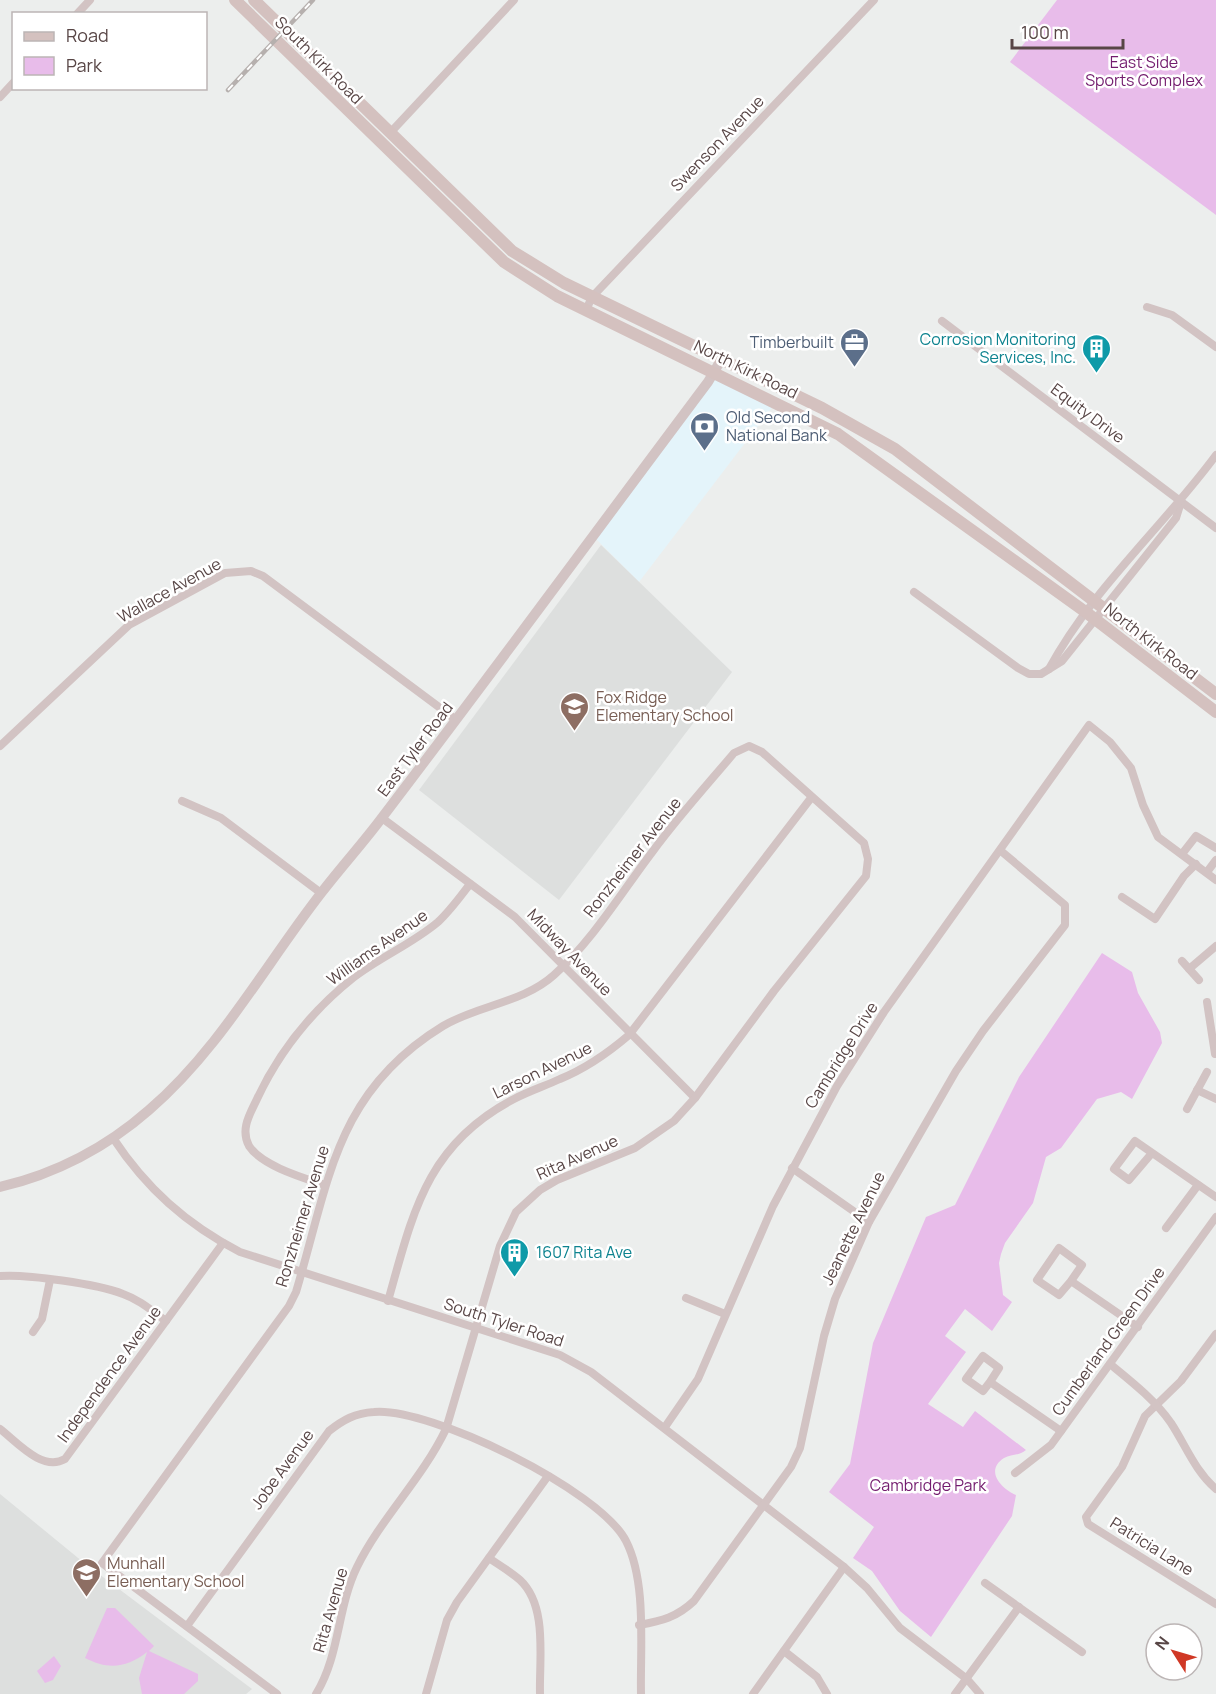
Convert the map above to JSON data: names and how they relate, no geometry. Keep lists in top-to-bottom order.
{
  "streets": {
    "main road": ["South Kirk Road", "North Kirk Road"],
    "street": [
      "Swenson Avenue",
      "Equity Drive",
      "Wallace Avenue",
      "East Tyler Road",
      "Ronzheimer Avenue",
      "Williams Avenue",
      "Midway Avenue",
      "Cambridge Drive",
      "Larson Avenue",
      "Rita Avenue",
      "Jeanette Avenue",
      "South Tyler Road",
      "Cumberland Green Drive",
      "Independence Avenue",
      "Jobe Avenue",
      "Patricia Lane"
    ]
  },
  "crossings": [
    ["South Kirk Road", "North Kirk Road"],
    ["Swenson Avenue", "North Kirk Road"],
    ["North Kirk Road", "East Tyler Road"],
    ["Wallace Avenue", "East Tyler Road"],
    ["East Tyler Road", "Midway Avenue"],
    ["East Tyler Road", "South Tyler Road"],
    ["Ronzheimer Avenue", "Williams Avenue"],
    ["Ronzheimer Avenue", "Midway Avenue"],
    ["Ronzheimer Avenue", "Larson Avenue"],
    ["Ronzheimer Avenue", "Rita Avenue"],
    ["Ronzheimer Avenue", "South Tyler Road"],
    ["Ronzheimer Avenue", "Jobe Avenue"],
    ["Williams Avenue", "Midway Avenue"],
    ["Midway Avenue", "Larson Avenue"],
    ["Midway Avenue", "Rita Avenue"],
    ["Cambridge Drive", "Jeanette Avenue"],
    ["Cambridge Drive", "South Tyler Road"],
    ["Larson Avenue", "Rita Avenue"],
    ["Larson Avenue", "South Tyler Road"],
    ["Rita Avenue", "South Tyler Road"],
    ["Rita Avenue", "Jobe Avenue"],
    ["Jeanette Avenue", "South Tyler Road"],
    ["Jeanette Avenue", "Jobe Avenue"],
    ["South Tyler Road", "Independence Avenue"]
  ],
  "parks": ["East Side Sports Complex", "Cambridge Park"],
  "places": {
    "office": ["Timberbuilt"],
    "building": ["Corrosion Monitoring Services, Inc.", "1607 Rita Ave"],
    "bank": ["Old Second National Bank"],
    "school or university": ["Fox Ridge Elementary School", "Munhall Elementary School"]
  },
  "legend": ["Road", "Park"],
  "scale_bar": "100 m",
  "north": "top left"
}
